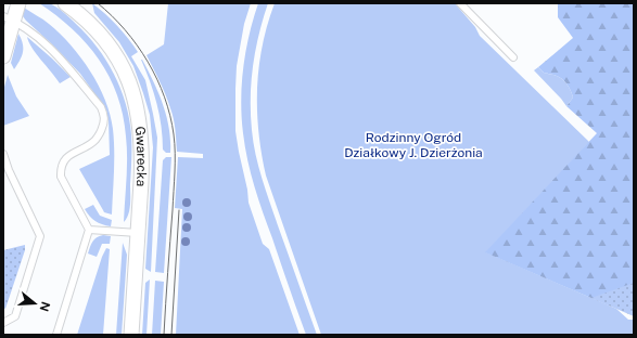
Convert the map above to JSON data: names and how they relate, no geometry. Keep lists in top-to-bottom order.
{
  "streets": {
    "street": ["Gwarecka"]
  },
  "parks": ["Rodzinny Ogród Działkowy J. Dzierżonia"],
  "north": "right"
}
